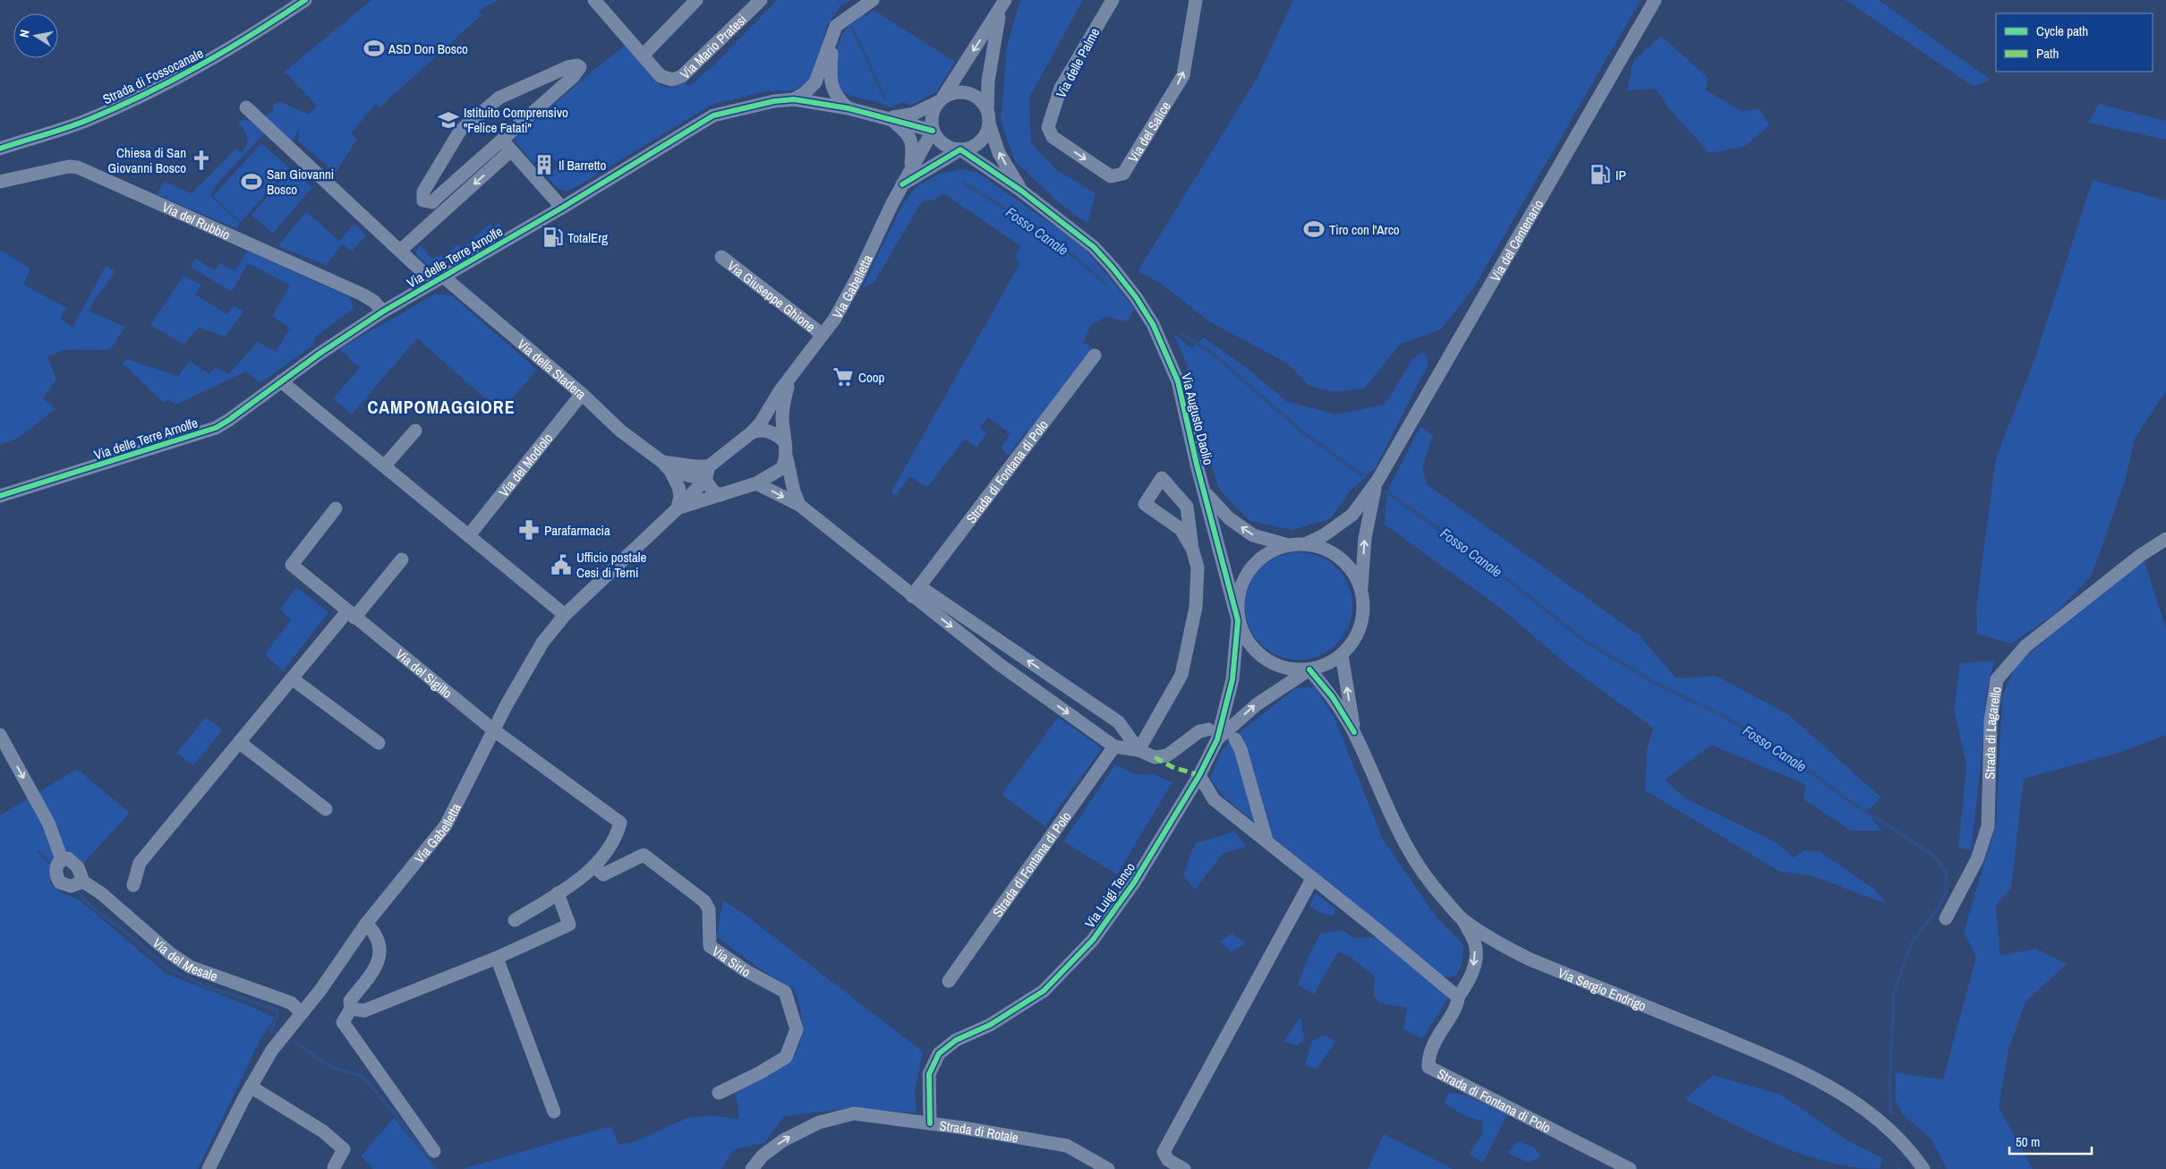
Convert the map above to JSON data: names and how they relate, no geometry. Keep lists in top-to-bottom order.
{
  "streets": {
    "street": [
      "Via Mario Pratesi",
      "Via delle Palme",
      "Strada di Fossocanale",
      "Via del Salice",
      "Via del Rubbio",
      "Via del Centenario",
      "Via delle Terre Arnolfe",
      "Via Gabelletta",
      "Via Giuseppe Ghione",
      "Via della Stadera",
      "Via Augusto Daolio",
      "Via del Modiolo",
      "Strada di Fontana di Polo",
      "Via del Sigillo",
      "Strada di Lagarello",
      "Via Luigi Tenco",
      "Via del Mesale",
      "Via Sirio",
      "Via Sergio Endrigo",
      "Strada di Rotale"
    ]
  },
  "crossings": [
    ["Via delle Palme", "Via del Salice"],
    ["Via del Rubbio", "Via delle Terre Arnolfe"],
    ["Via del Centenario", "Via Augusto Daolio"],
    ["Via del Centenario", "Via Luigi Tenco"],
    ["Via del Centenario", "Via Sergio Endrigo"],
    ["Via delle Terre Arnolfe", "Via Gabelletta"],
    ["Via delle Terre Arnolfe", "Via della Stadera"],
    ["Via delle Terre Arnolfe", "Via Augusto Daolio"],
    ["Via Gabelletta", "Via Giuseppe Ghione"],
    ["Via Gabelletta", "Via della Stadera"],
    ["Via Gabelletta", "Via Augusto Daolio"],
    ["Via Gabelletta", "Via del Sigillo"],
    ["Via Gabelletta", "Via del Mesale"],
    ["Via della Stadera", "Via del Modiolo"],
    ["Via Augusto Daolio", "Via Luigi Tenco"],
    ["Via Augusto Daolio", "Via Sergio Endrigo"],
    ["Via Luigi Tenco", "Via Sergio Endrigo"],
    ["Via Luigi Tenco", "Strada di Rotale"]
  ],
  "one_way": ["Strada di Rotale"],
  "districts": ["CAMPOMAGGIORE"],
  "water": ["Fosso Canale"],
  "places": {
    "sports": ["ASD Don Bosco", "San Giovanni Bosco", "Tiro con l'Arco"],
    "school or university": ["Istituito Comprensivo \"Felice Fatati\""],
    "church": ["Chiesa di San Giovanni Bosco"],
    "building": ["Il Barretto"],
    "fuel station": ["IP", "TotalErg"],
    "supermarket": ["Coop"],
    "pharmacy": ["Parafarmacia"],
    "public building": ["Ufficio postale Cesi di Terni"]
  },
  "legend": ["Cycle path", "Path"],
  "scale_bar": "50 m",
  "north": "left"
}
